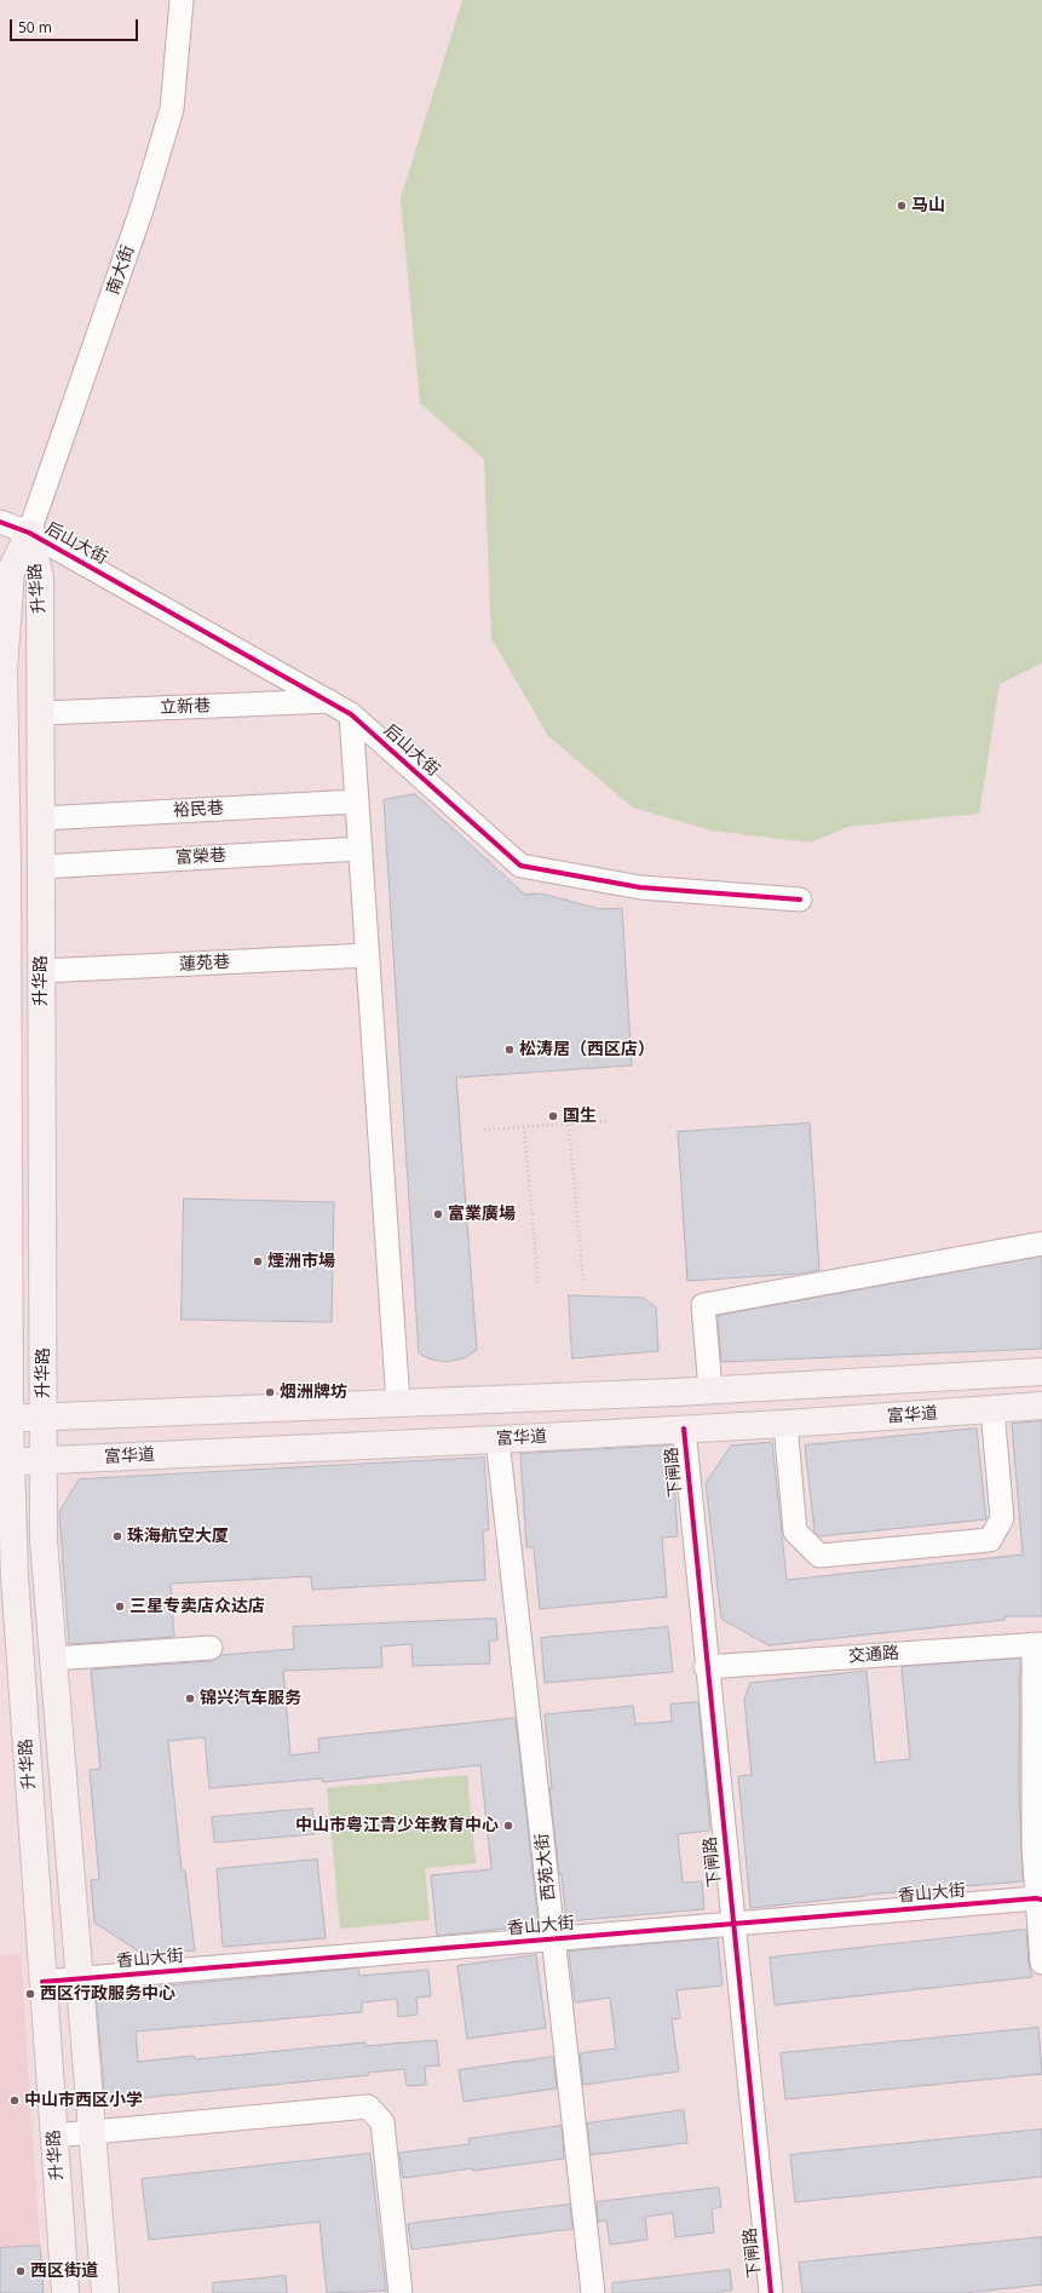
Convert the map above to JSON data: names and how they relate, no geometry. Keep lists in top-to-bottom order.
{
  "streets": {
    "main road": ["升华路", "富华道"],
    "street": [
      "南大街",
      "后山大街",
      "立新巷",
      "裕民巷",
      "富榮巷",
      "蓮苑巷",
      "下闸路",
      "交通路",
      "西苑大街",
      "香山大街"
    ]
  },
  "crossings": [
    ["南大街", "后山大街"],
    ["南大街", "升华路"],
    ["后山大街", "升华路"],
    ["后山大街", "立新巷"],
    ["升华路", "立新巷"],
    ["升华路", "裕民巷"],
    ["升华路", "富榮巷"],
    ["升华路", "蓮苑巷"],
    ["升华路", "富华道"],
    ["升华路", "香山大街"],
    ["富华道", "下闸路"],
    ["富华道", "西苑大街"],
    ["下闸路", "交通路"],
    ["下闸路", "香山大街"],
    ["西苑大街", "香山大街"]
  ],
  "places": [
    "马山",
    "松涛居（西区店）",
    "国生",
    "富業廣場",
    "煙洲市場",
    "烟洲牌坊",
    "珠海航空大厦",
    "三星专卖店众达店",
    "锦兴汽车服务",
    "中山市粤江青少年教育中心",
    "西区行政服务中心",
    "中山市西区小学",
    "西区街道"
  ],
  "scale_bar": "50 m"
}
